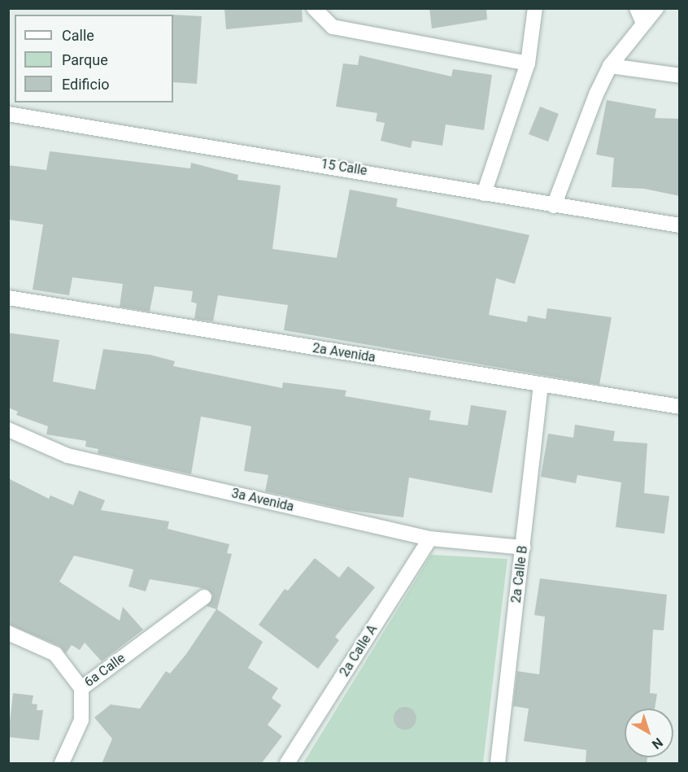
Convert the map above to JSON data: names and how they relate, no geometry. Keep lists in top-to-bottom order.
{
  "streets": {
    "street": [
      "15 Calle",
      "2a Avenida",
      "3a Avenida",
      "2a Calle B",
      "2a Calle A",
      "6a Calle"
    ]
  },
  "crossings": [
    ["2a Avenida", "2a Calle B"],
    ["3a Avenida", "2a Calle B"],
    ["3a Avenida", "2a Calle A"]
  ],
  "legend": ["Calle", "Parque", "Edificio"],
  "north": "bottom right"
}
